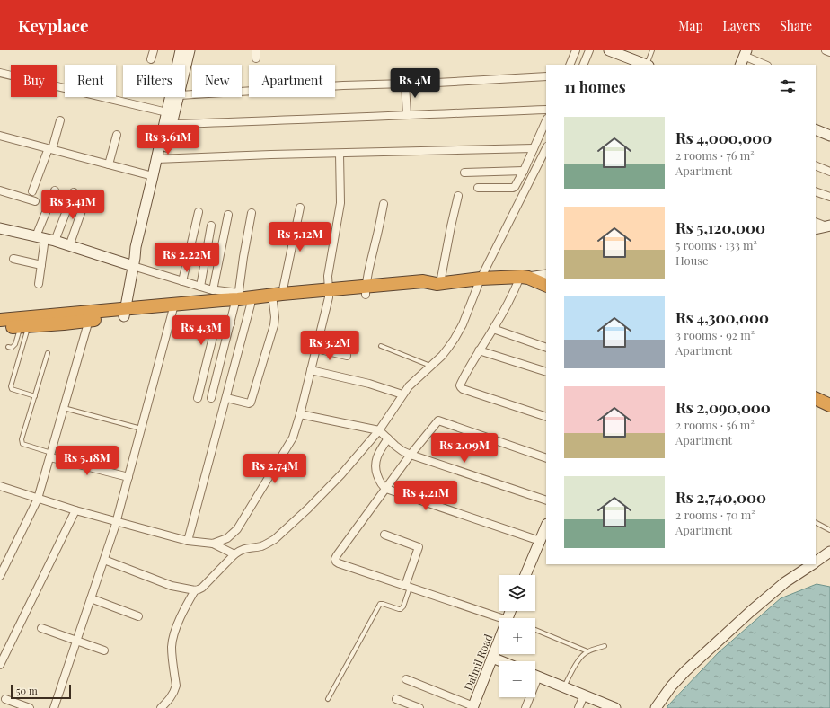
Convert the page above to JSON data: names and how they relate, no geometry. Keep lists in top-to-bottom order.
{
  "streets": {
    "street": ["Dalmil Road"]
  },
  "scale_bar": "50 m",
  "page": {
    "header": "Keyplace",
    "nav": ["Map", "Layers", "Share"],
    "chip": [
      "Buy",
      "Rent",
      "Filters",
      "New",
      "Apartment"
    ],
    "heading": "11 homes",
    "price": [
      "Rs 4M",
      "Rs 3.61M",
      "Rs 3.41M",
      "Rs 5.12M",
      "Rs 2.22M",
      "Rs 4.3M",
      "Rs 3.2M",
      "Rs 2.09M",
      "Rs 5.18M",
      "Rs 2.74M",
      "Rs 4.21M"
    ],
    "list": [
      {
        "name": "Rs 4,000,000",
        "note": "2 rooms · 76 m² · Apartment"
      },
      {
        "name": "Rs 5,120,000",
        "note": "5 rooms · 133 m² · House"
      },
      {
        "name": "Rs 4,300,000",
        "note": "3 rooms · 92 m² · Apartment"
      },
      {
        "name": "Rs 2,090,000",
        "note": "2 rooms · 56 m² · Apartment"
      },
      {
        "name": "Rs 2,740,000",
        "note": "2 rooms · 70 m² · Apartment"
      }
    ],
    "map_buttons": ["+", "−"],
    "scale": "50 m"
  }
}
